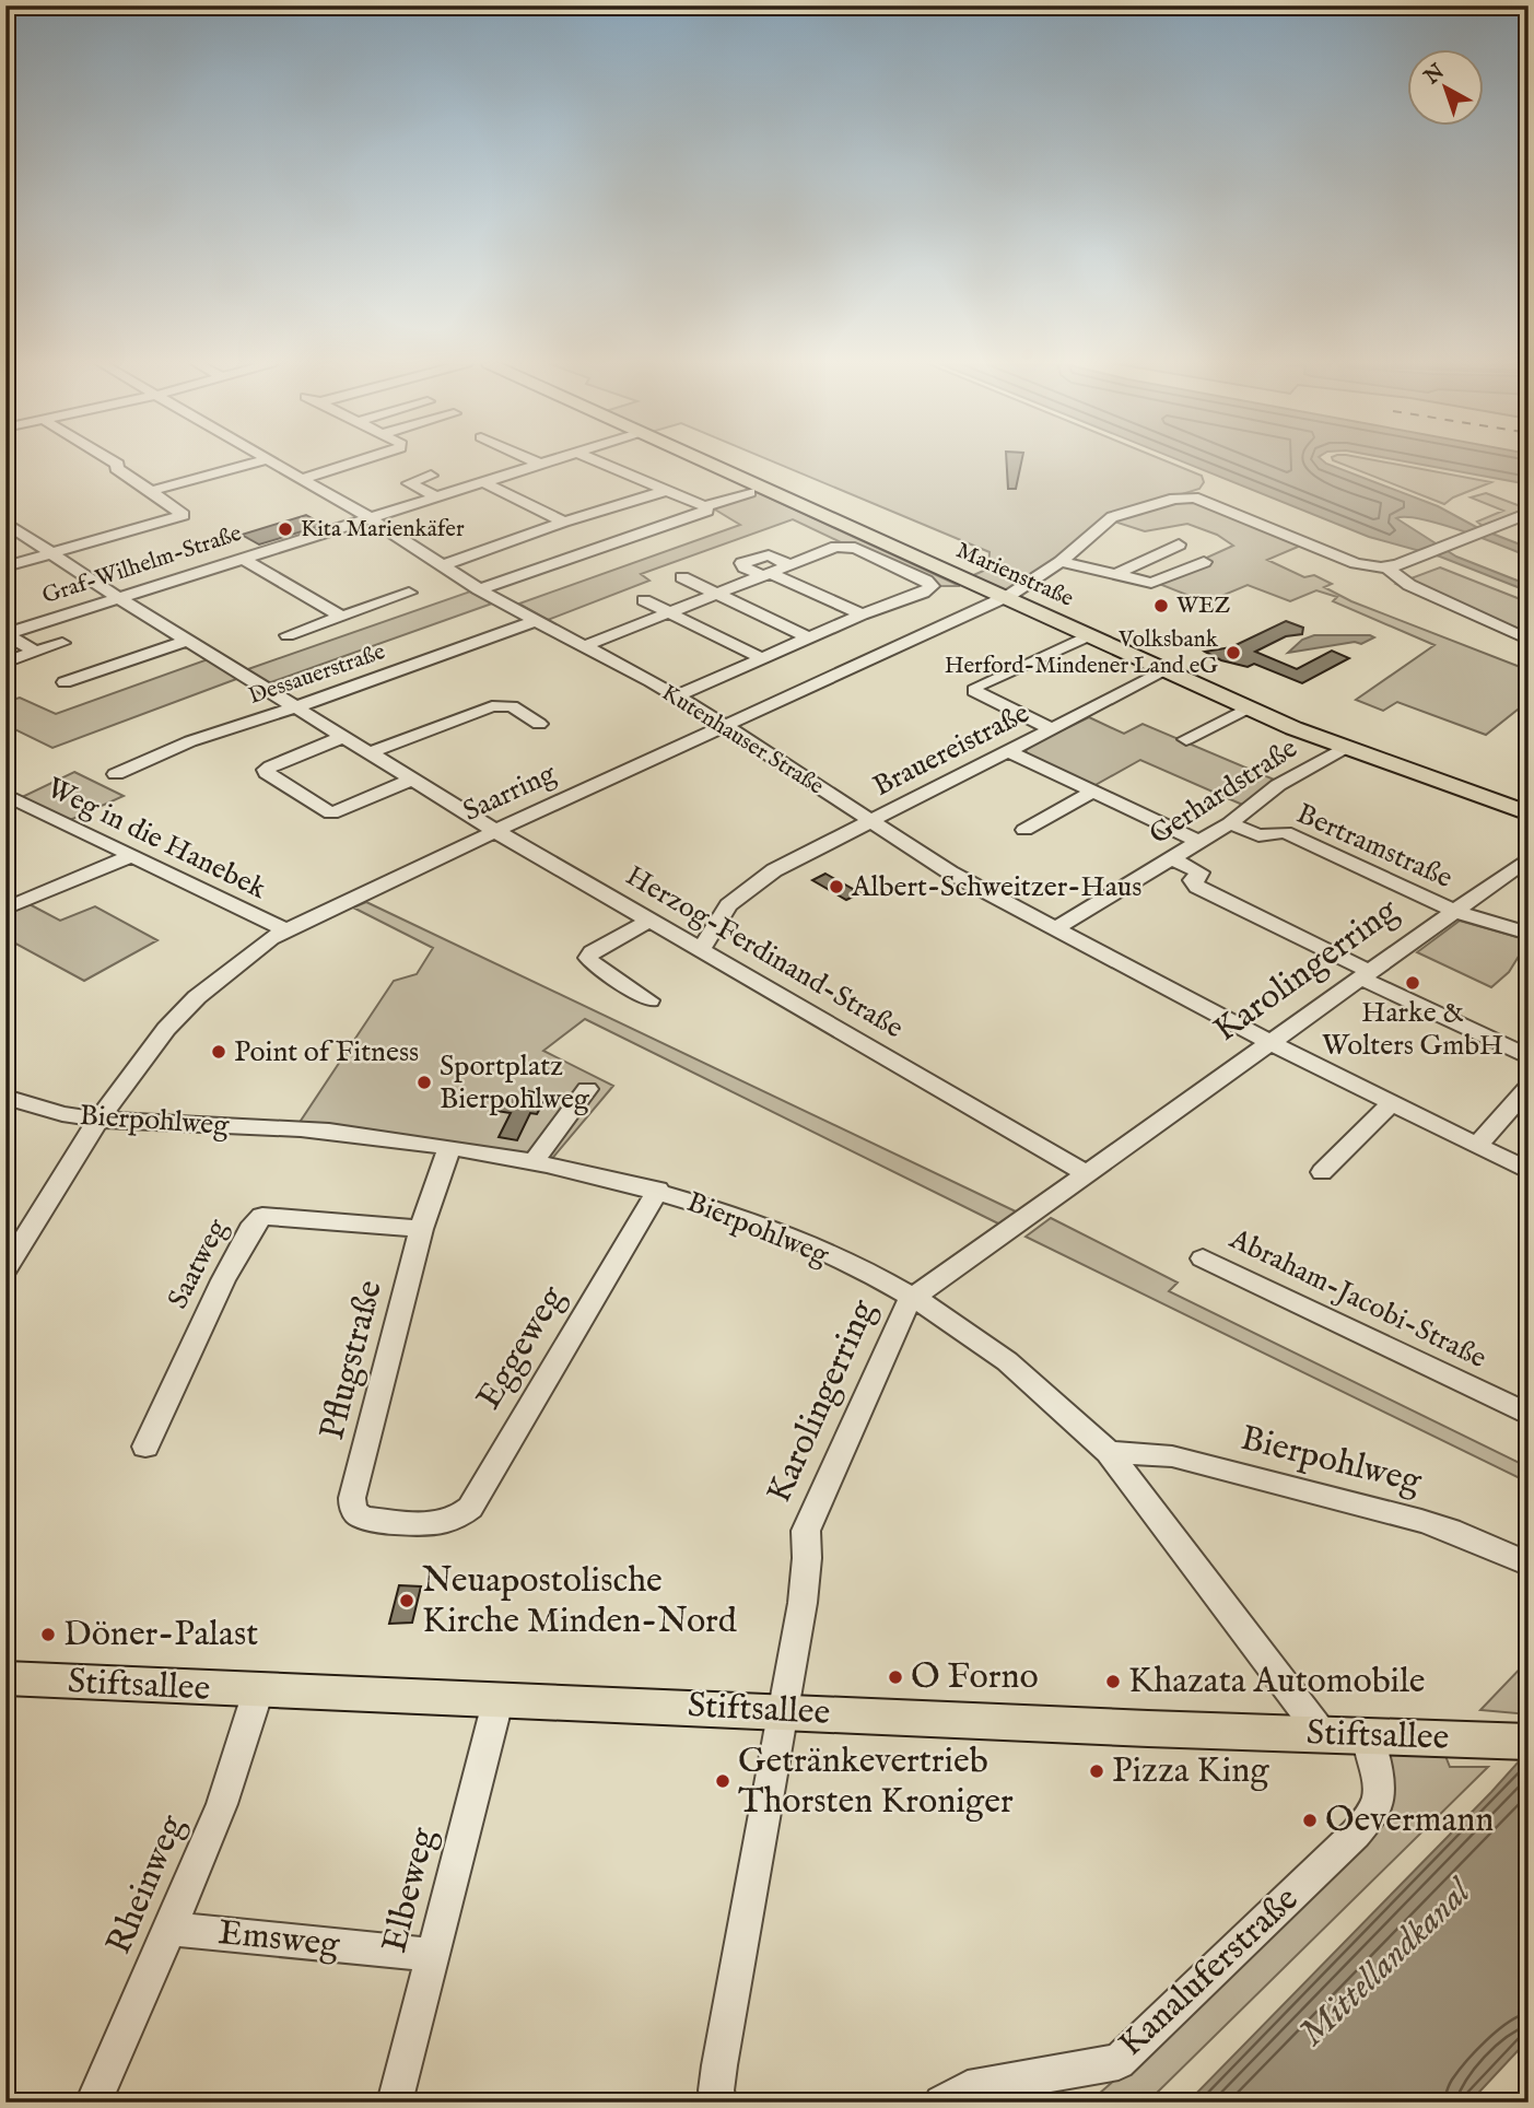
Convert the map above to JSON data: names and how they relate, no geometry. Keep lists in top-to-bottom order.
{
  "streets": {
    "main road": ["Marienstraße", "Stiftsallee"],
    "street": [
      "Graf-Wilhelm-Straße",
      "Dessauerstraße",
      "Kutenhauser Straße",
      "Brauereistraße",
      "Gerhardstraße",
      "Saarring",
      "Weg in die Hanebek",
      "Bertramstraße",
      "Herzog-Ferdinand-Straße",
      "Karolingerring",
      "Bierpohlweg",
      "Saatweg",
      "Abraham-Jacobi-Straße",
      "Eggeweg",
      "Pflugstraße",
      "Rheinweg",
      "Elbeweg",
      "Emsweg",
      "Kanaluferstraße"
    ]
  },
  "crossings": [
    ["Graf-Wilhelm-Straße", "Kutenhauser Straße"],
    ["Graf-Wilhelm-Straße", "Herzog-Ferdinand-Straße"],
    ["Marienstraße", "Brauereistraße"],
    ["Marienstraße", "Gerhardstraße"],
    ["Marienstraße", "Saarring"],
    ["Dessauerstraße", "Kutenhauser Straße"],
    ["Dessauerstraße", "Herzog-Ferdinand-Straße"],
    ["Kutenhauser Straße", "Brauereistraße"],
    ["Kutenhauser Straße", "Gerhardstraße"],
    ["Kutenhauser Straße", "Saarring"],
    ["Kutenhauser Straße", "Karolingerring"],
    ["Brauereistraße", "Herzog-Ferdinand-Straße"],
    ["Gerhardstraße", "Bertramstraße"],
    ["Saarring", "Weg in die Hanebek"],
    ["Saarring", "Herzog-Ferdinand-Straße"],
    ["Saarring", "Bierpohlweg"],
    ["Bertramstraße", "Karolingerring"],
    ["Herzog-Ferdinand-Straße", "Karolingerring"],
    ["Karolingerring", "Bierpohlweg"],
    ["Karolingerring", "Stiftsallee"],
    ["Bierpohlweg", "Eggeweg"],
    ["Bierpohlweg", "Pflugstraße"],
    ["Bierpohlweg", "Stiftsallee"],
    ["Saatweg", "Pflugstraße"],
    ["Eggeweg", "Pflugstraße"],
    ["Stiftsallee", "Rheinweg"],
    ["Stiftsallee", "Elbeweg"],
    ["Stiftsallee", "Kanaluferstraße"],
    ["Rheinweg", "Emsweg"],
    ["Elbeweg", "Emsweg"]
  ],
  "water": ["Mittellandkanal"],
  "places": [
    "Kita Marienkäfer",
    "WEZ",
    "Volksbank Herford-Mindener Land eG",
    "Albert-Schweitzer-Haus",
    "Harke & Wolters GmbH",
    "Point of Fitness",
    "Sportplatz Bierpohlweg",
    "Neuapostolische Kirche Minden-Nord",
    "Döner-Palast",
    "O Forno",
    "Khazata Automobile",
    "Pizza King",
    "Getränkevertrieb Thorsten Kroniger",
    "Oevermann"
  ],
  "north": "top left"
}
